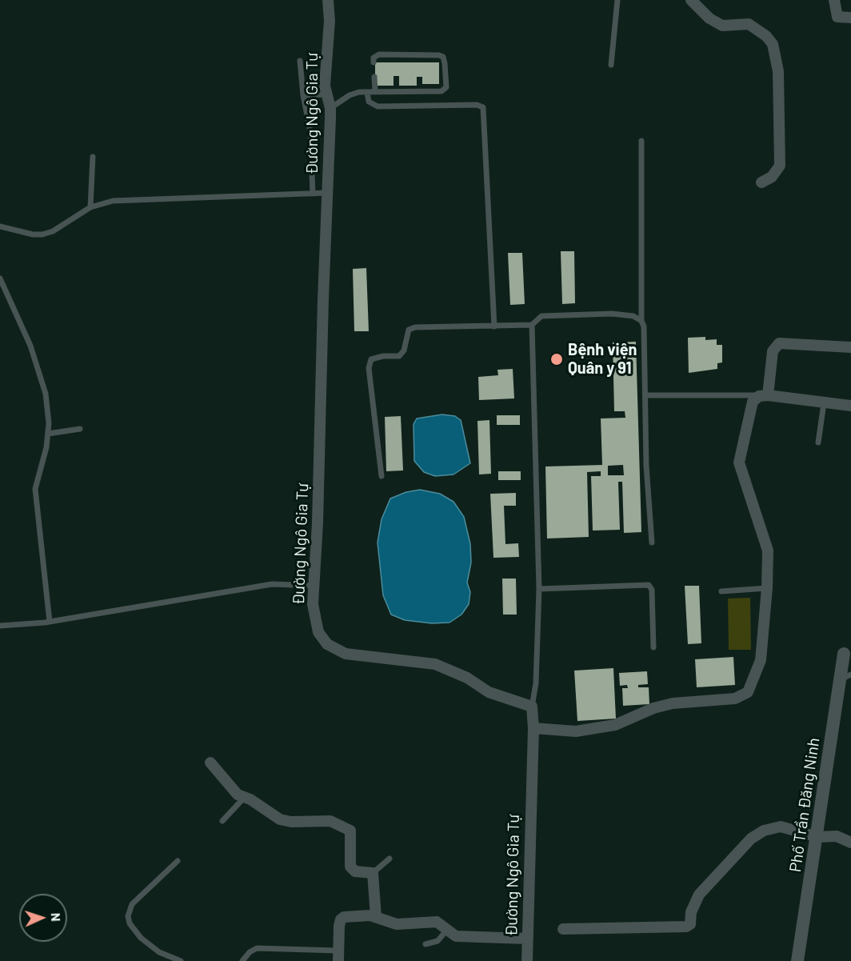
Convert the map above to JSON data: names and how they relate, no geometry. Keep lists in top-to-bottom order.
{
  "streets": {
    "street": ["Đường Ngô Gia Tự", "Phố Trần Đăng Ninh"]
  },
  "places": ["Bệnh viện Quân y 91"],
  "north": "right"
}
